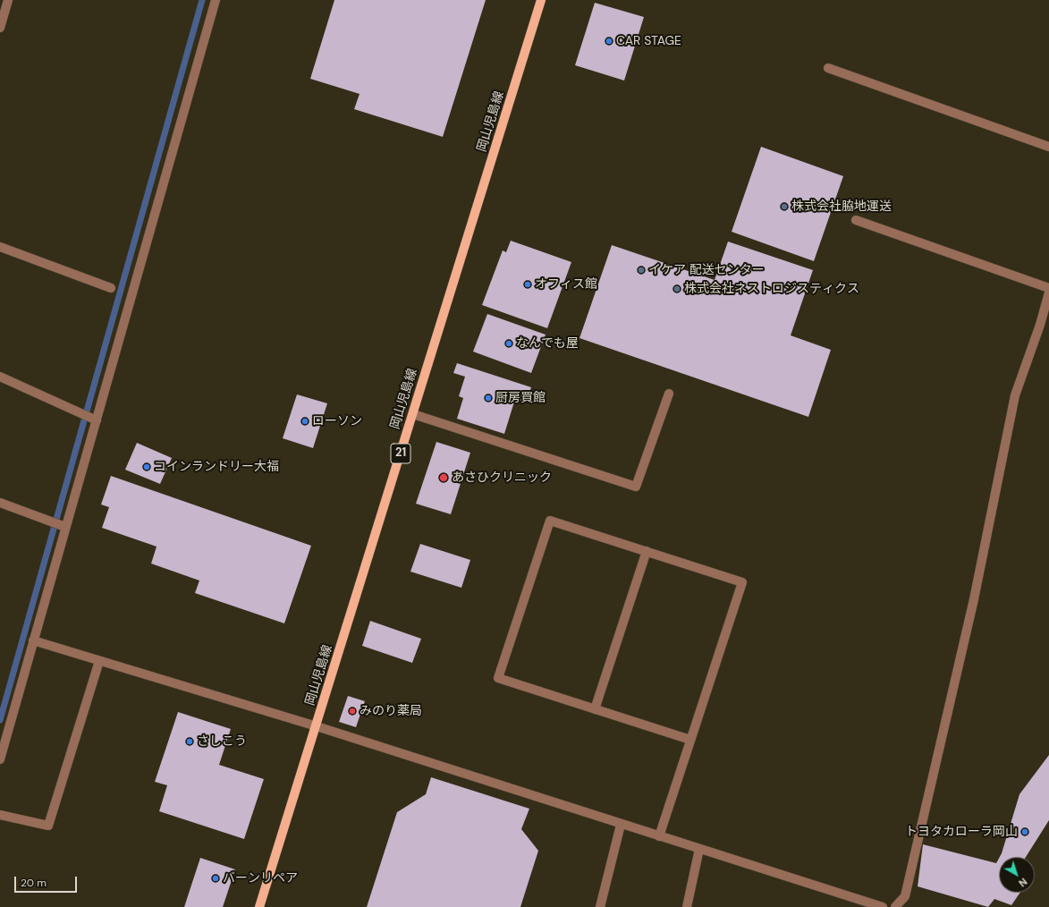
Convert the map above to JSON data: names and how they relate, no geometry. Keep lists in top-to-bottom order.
{
  "streets": {
    "main road": ["岡山児島線", "21"]
  },
  "places": [
    "CAR STAGE",
    "株式会社脇地運送",
    "イケア 配送センター",
    "オフィス館",
    "株式会社ネストロジスティクス",
    "なんでも屋",
    "厨房買館",
    "ローソン",
    "コインランドリー大福",
    "あさひクリニック",
    "みのり薬局",
    "さしこう",
    "トヨタカローラ岡山",
    "バーンリペア"
  ],
  "scale_bar": "20 m",
  "north": "bottom right"
}
